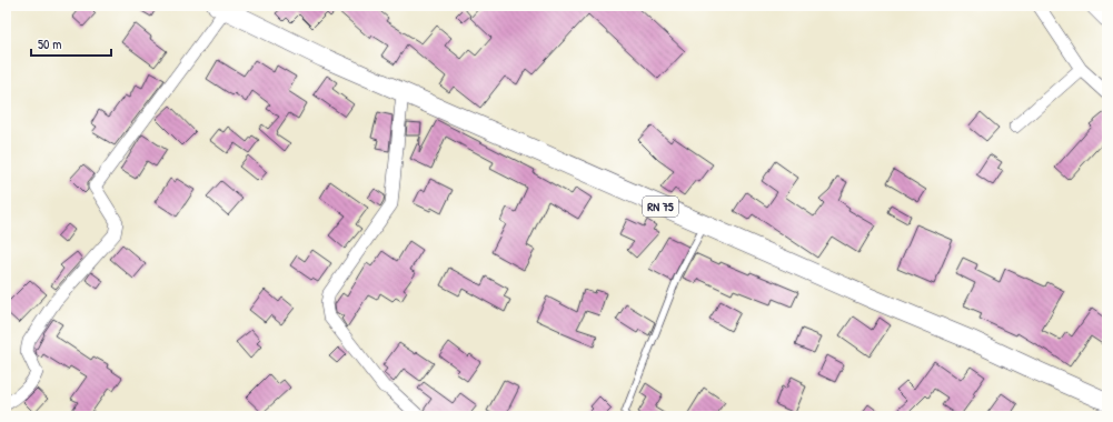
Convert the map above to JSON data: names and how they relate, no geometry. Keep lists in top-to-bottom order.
{
  "streets": {
    "main road": ["RN 75"]
  },
  "scale_bar": "50 m"
}
